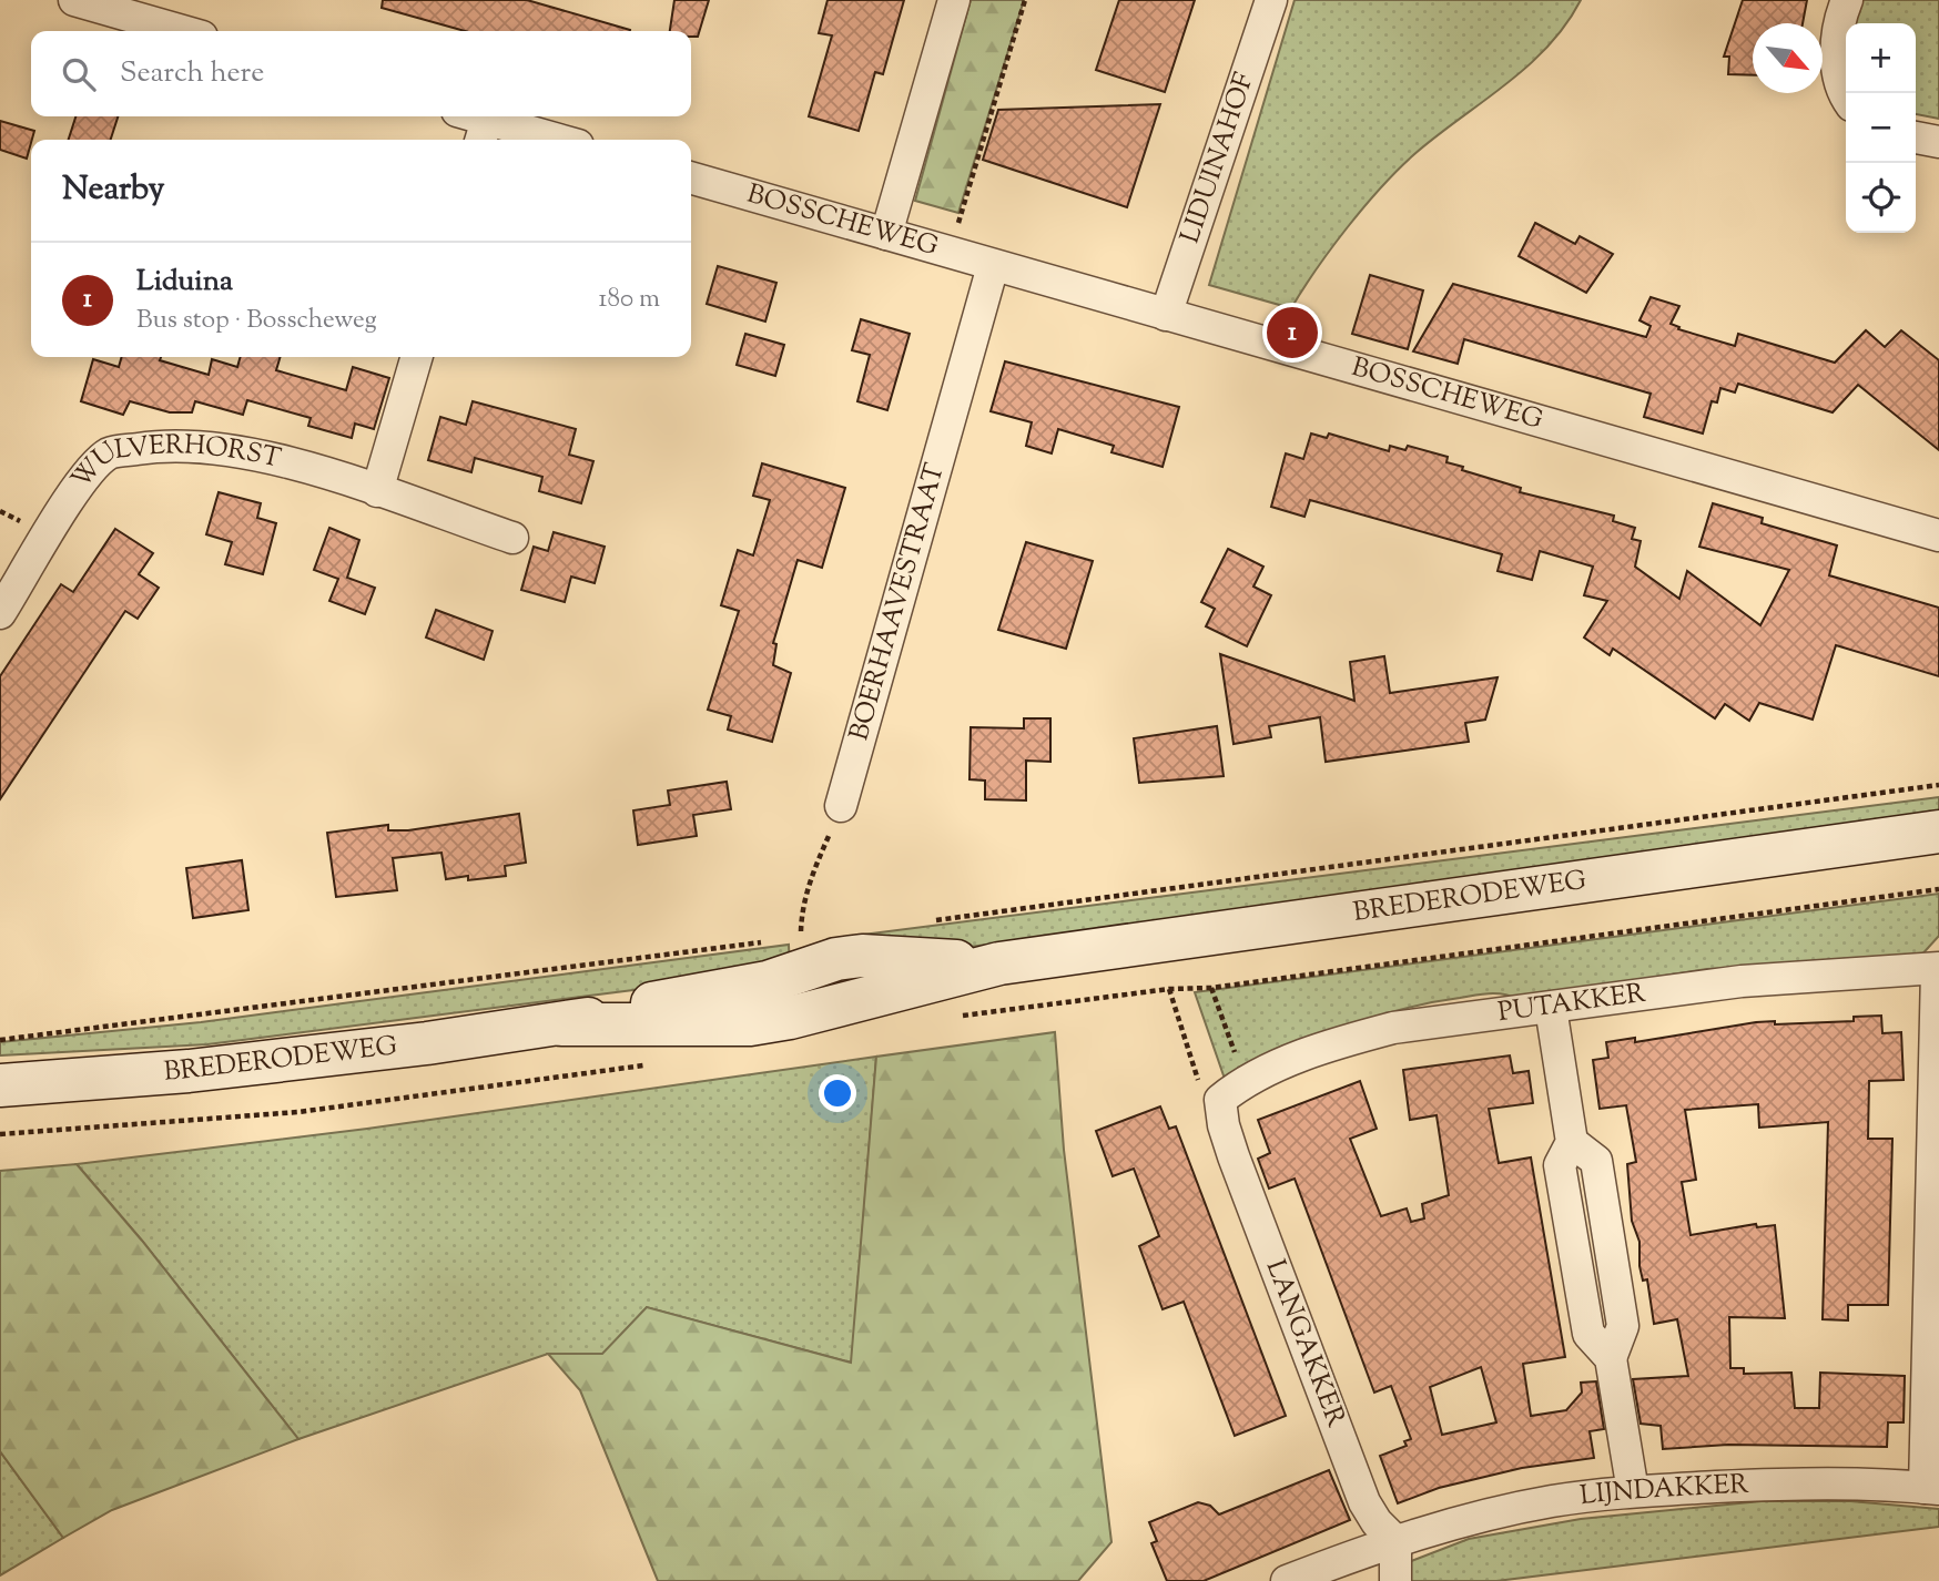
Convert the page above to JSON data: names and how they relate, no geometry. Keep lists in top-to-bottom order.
{
  "streets": {
    "main road": ["BREDERODEWEG"],
    "street": [
      "LIDUINAHOF",
      "BOSSCHEWEG",
      "WULVERHORST",
      "BOERHAAVESTRAAT",
      "PUTAKKER",
      "LANGAKKER",
      "LIJNDAKKER"
    ]
  },
  "crossings": [
    ["LIDUINAHOF", "BOSSCHEWEG"],
    ["BOSSCHEWEG", "BOERHAAVESTRAAT"],
    ["PUTAKKER", "LANGAKKER"],
    ["LANGAKKER", "LIJNDAKKER"]
  ],
  "north": "bottom right",
  "page": {
    "map_buttons": ["+", "−"],
    "search": "Search here",
    "heading": "Nearby",
    "list": [
      {
        "mark": "1",
        "name": "Liduina",
        "note": "Bus stop · Bosscheweg",
        "value": "180 m"
      }
    ],
    "pins": "1"
  }
}
